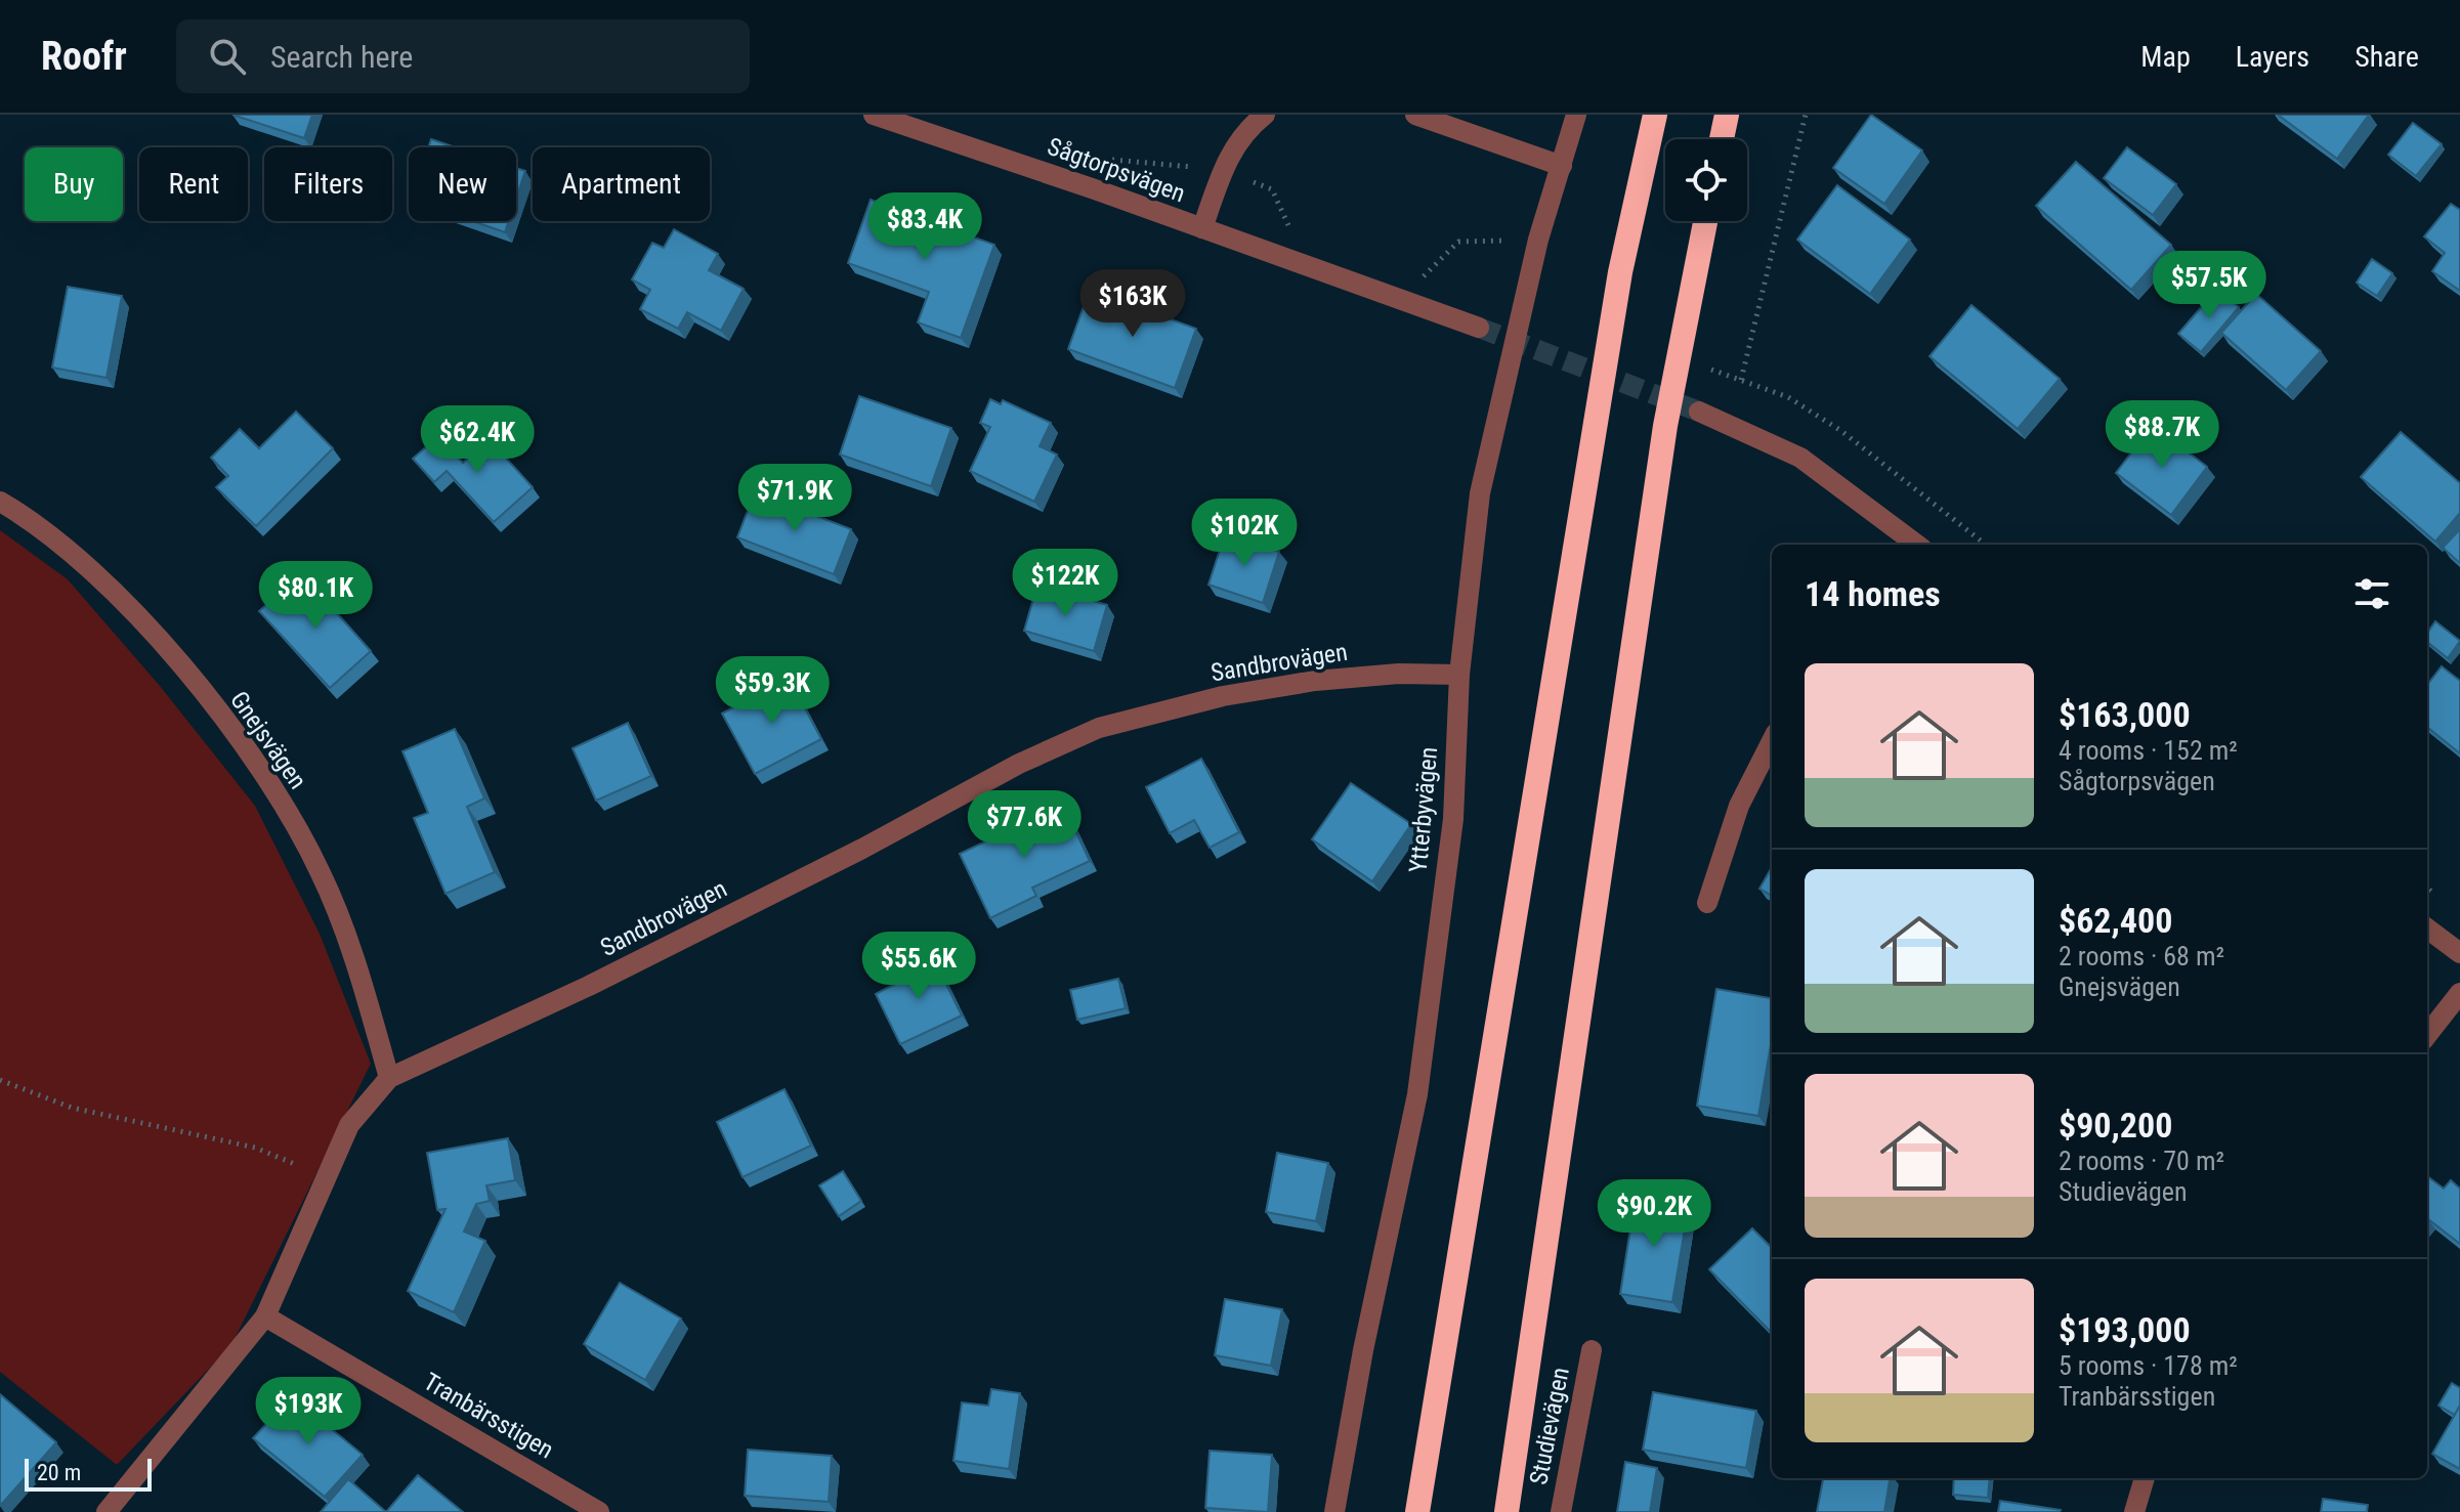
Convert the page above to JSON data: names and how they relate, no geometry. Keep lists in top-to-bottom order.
{
  "streets": {
    "street": [
      "Sågtorpsvägen",
      "Sandbrovägen",
      "Gnejsvägen",
      "Ytterbyvägen",
      "Tranbärsstigen",
      "Studievägen"
    ]
  },
  "crossings": [
    ["Sandbrovägen", "Gnejsvägen"],
    ["Sandbrovägen", "Ytterbyvägen"],
    ["Sandbrovägen", "Tranbärsstigen"]
  ],
  "scale_bar": "20 m",
  "page": {
    "header": "Roofr",
    "search": "Search here",
    "nav": ["Map", "Layers", "Share"],
    "chip": [
      "Buy",
      "Rent",
      "Filters",
      "New",
      "Apartment"
    ],
    "price": [
      "$83.4K",
      "$57.5K",
      "$163K",
      "$88.7K",
      "$62.4K",
      "$71.9K",
      "$102K",
      "$122K",
      "$80.1K",
      "$59.3K",
      "$77.6K",
      "$55.6K",
      "$90.2K",
      "$193K"
    ],
    "heading": "14 homes",
    "list": [
      {
        "name": "$163,000",
        "note": "4 rooms · 152 m² · Sågtorpsvägen"
      },
      {
        "name": "$62,400",
        "note": "2 rooms · 68 m² · Gnejsvägen"
      },
      {
        "name": "$90,200",
        "note": "2 rooms · 70 m² · Studievägen"
      },
      {
        "name": "$193,000",
        "note": "5 rooms · 178 m² · Tranbärsstigen"
      }
    ],
    "scale": "20 m"
  }
}
